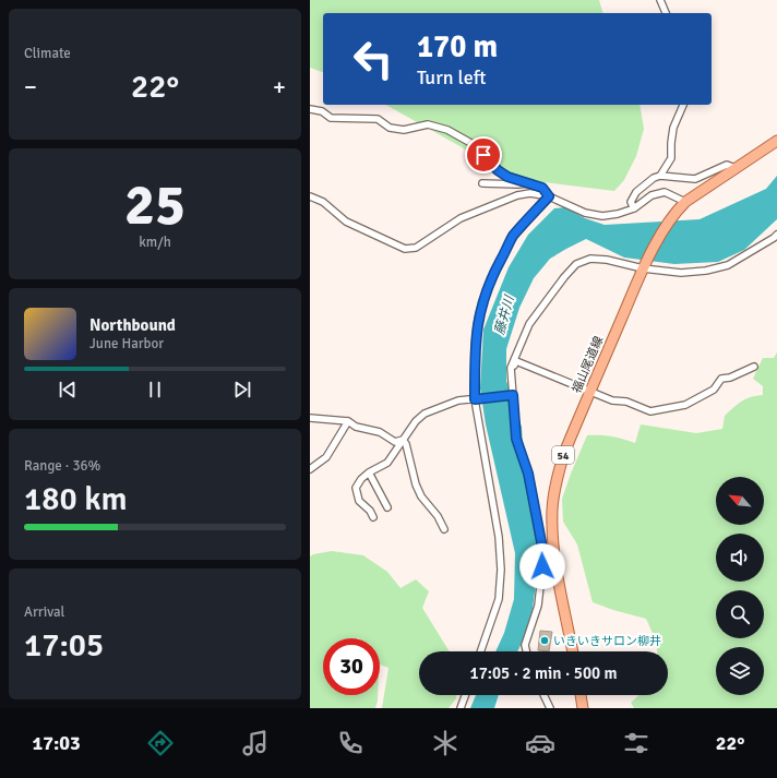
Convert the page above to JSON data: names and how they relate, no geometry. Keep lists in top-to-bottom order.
{
  "streets": {
    "main road": ["福山尾道線", "54"]
  },
  "water": ["藤井川"],
  "places": ["いきいきサロン柳井"],
  "north": "top left",
  "page": {
    "tile": [
      "Climate",
      ["25", "km/h"],
      ["Range · 36%", "180 km"],
      ["Arrival", "17:05"]
    ],
    "turn": ["170 m", "Turn left"],
    "heat": ["−", "22°", "+"],
    "song": ["Northbound", "June Harbor"],
    "limit": "30",
    "trip": "17:05 · 2 min · 500 m",
    "tabs": ["17:03", "22°"]
  }
}
